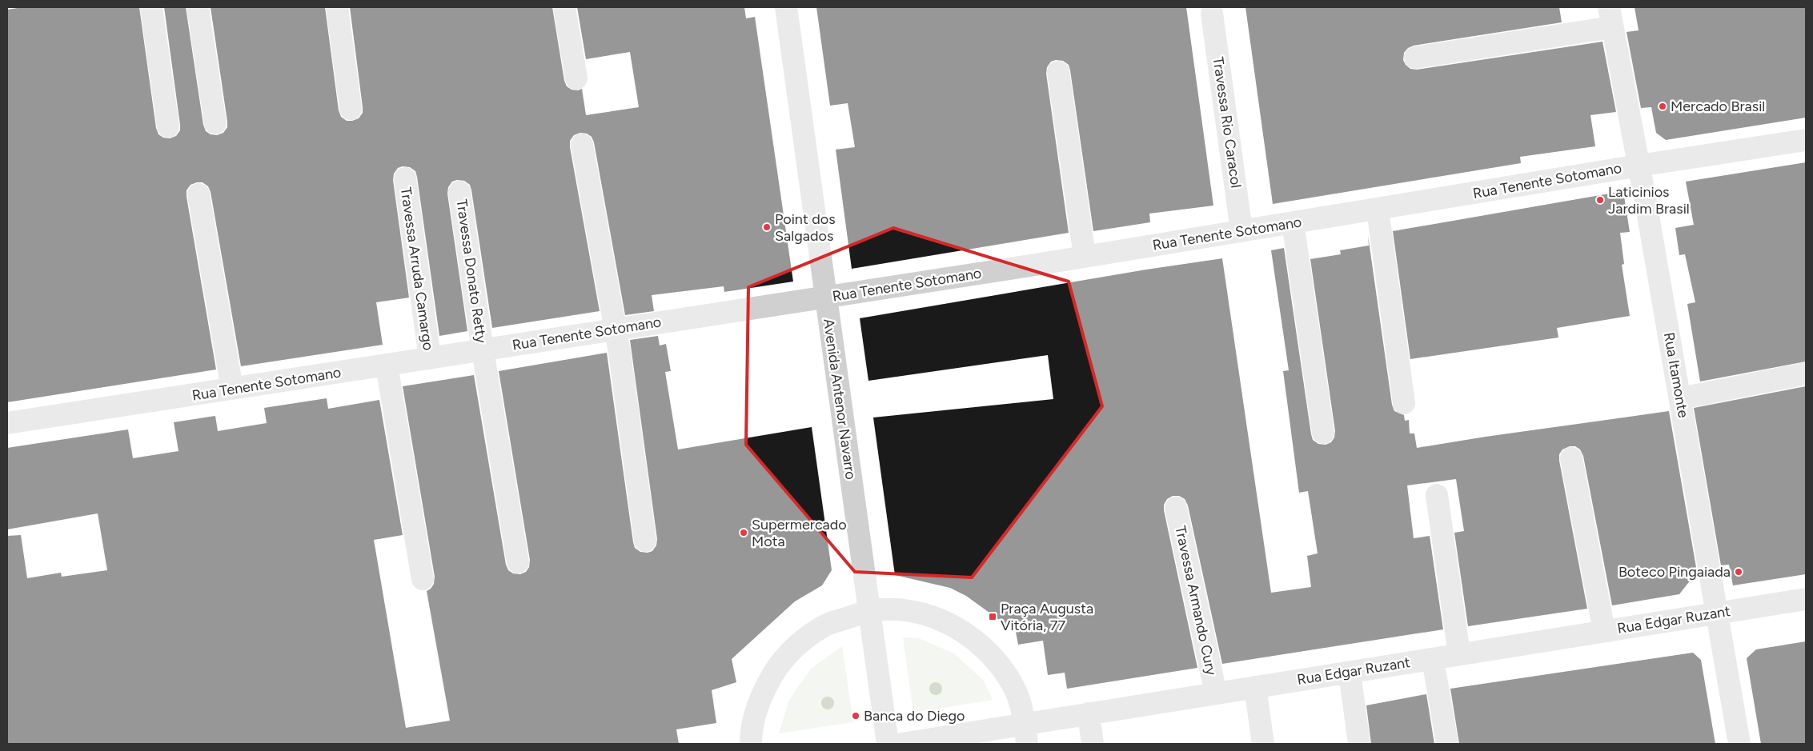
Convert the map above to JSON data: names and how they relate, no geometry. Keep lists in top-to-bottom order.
{
  "streets": {
    "street": [
      "Travessa Rio Caracol",
      "Rua Tenente Sotomano",
      "Travessa Arruda Camargo",
      "Travessa Donato Retty",
      "Rua Itamonte",
      "Avenida Antenor Navarro",
      "Travessa Armando Cury",
      "Rua Edgar Ruzant"
    ]
  },
  "crossings": [
    ["Travessa Rio Caracol", "Rua Tenente Sotomano"],
    ["Rua Tenente Sotomano", "Travessa Arruda Camargo"],
    ["Rua Tenente Sotomano", "Travessa Donato Retty"],
    ["Rua Tenente Sotomano", "Rua Itamonte"],
    ["Rua Tenente Sotomano", "Avenida Antenor Navarro"],
    ["Rua Itamonte", "Rua Edgar Ruzant"],
    ["Travessa Armando Cury", "Rua Edgar Ruzant"]
  ],
  "places": {
    "other": [
      "Mercado Brasil",
      "Laticinios Jardim Brasil",
      "Point dos Salgados",
      "Supermercado Mota",
      "Boteco Pingaiada",
      "Banca do Diego"
    ],
    "transit": ["Praça Augusta Vitória, 77"]
  }
}
